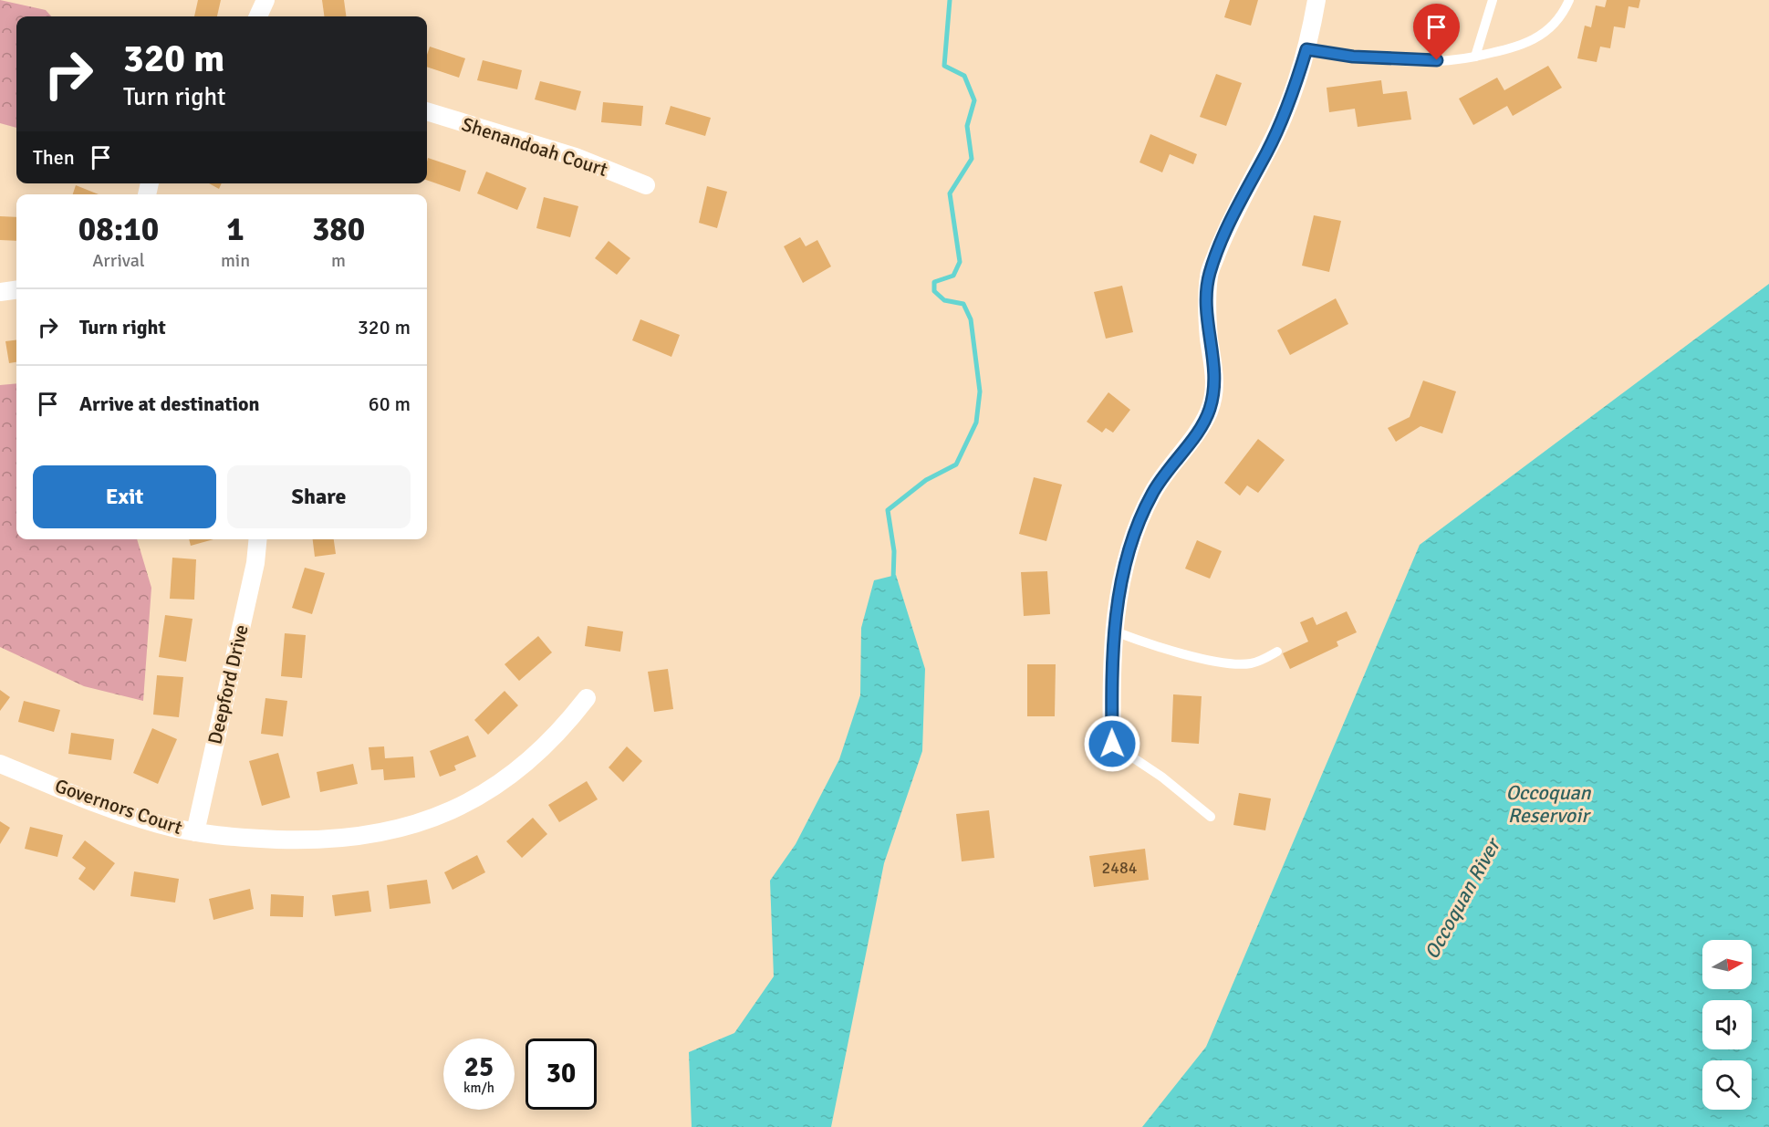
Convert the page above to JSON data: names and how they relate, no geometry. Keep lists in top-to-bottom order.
{
  "streets": {
    "street": ["Shenandoah Court", "Deepford Drive", "Governors Court"]
  },
  "crossings": [
    ["Deepford Drive", "Governors Court"]
  ],
  "water": ["Occoquan Reservoir", "Occoquan River"],
  "house_numbers": ["2484"],
  "north": "right",
  "page": {
    "turn": ["320 m", "Turn right"],
    "then": "Then",
    "eta": [
      "08:10",
      "Arrival",
      "1",
      "min",
      "380",
      "m"
    ],
    "list": [
      {
        "name": "Turn right",
        "value": "320 m"
      },
      {
        "name": "Arrive at destination",
        "value": "60 m"
      }
    ],
    "buttons": ["Exit", "Share"],
    "speed": "25 km/h",
    "limit": "30"
  }
}
